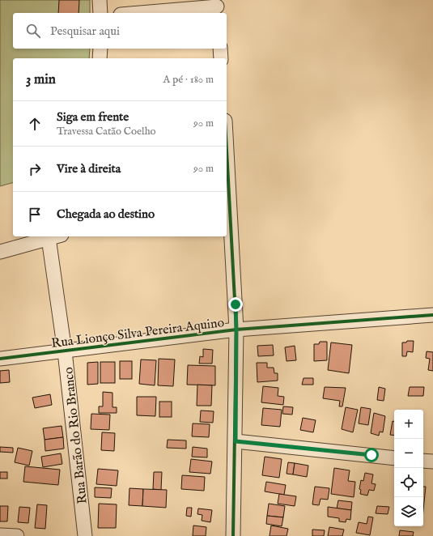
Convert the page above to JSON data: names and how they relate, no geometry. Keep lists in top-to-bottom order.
{
  "streets": {
    "street": ["Rua Lionço Silva Pereira Aquino", "Rua Barão do Rio Branco"]
  },
  "crossings": [
    ["Rua Lionço Silva Pereira Aquino", "Rua Barão do Rio Branco"]
  ],
  "page": {
    "search": "Pesquisar aqui",
    "heading": ["3 min", "A pé · 180 m"],
    "list": [
      ["Siga em frente", "Travessa Catão Coelho", "90 m"],
      ["Vire à direita", "90 m"],
      "Chegada ao destino"
    ],
    "map_buttons": ["+", "−"]
  }
}
